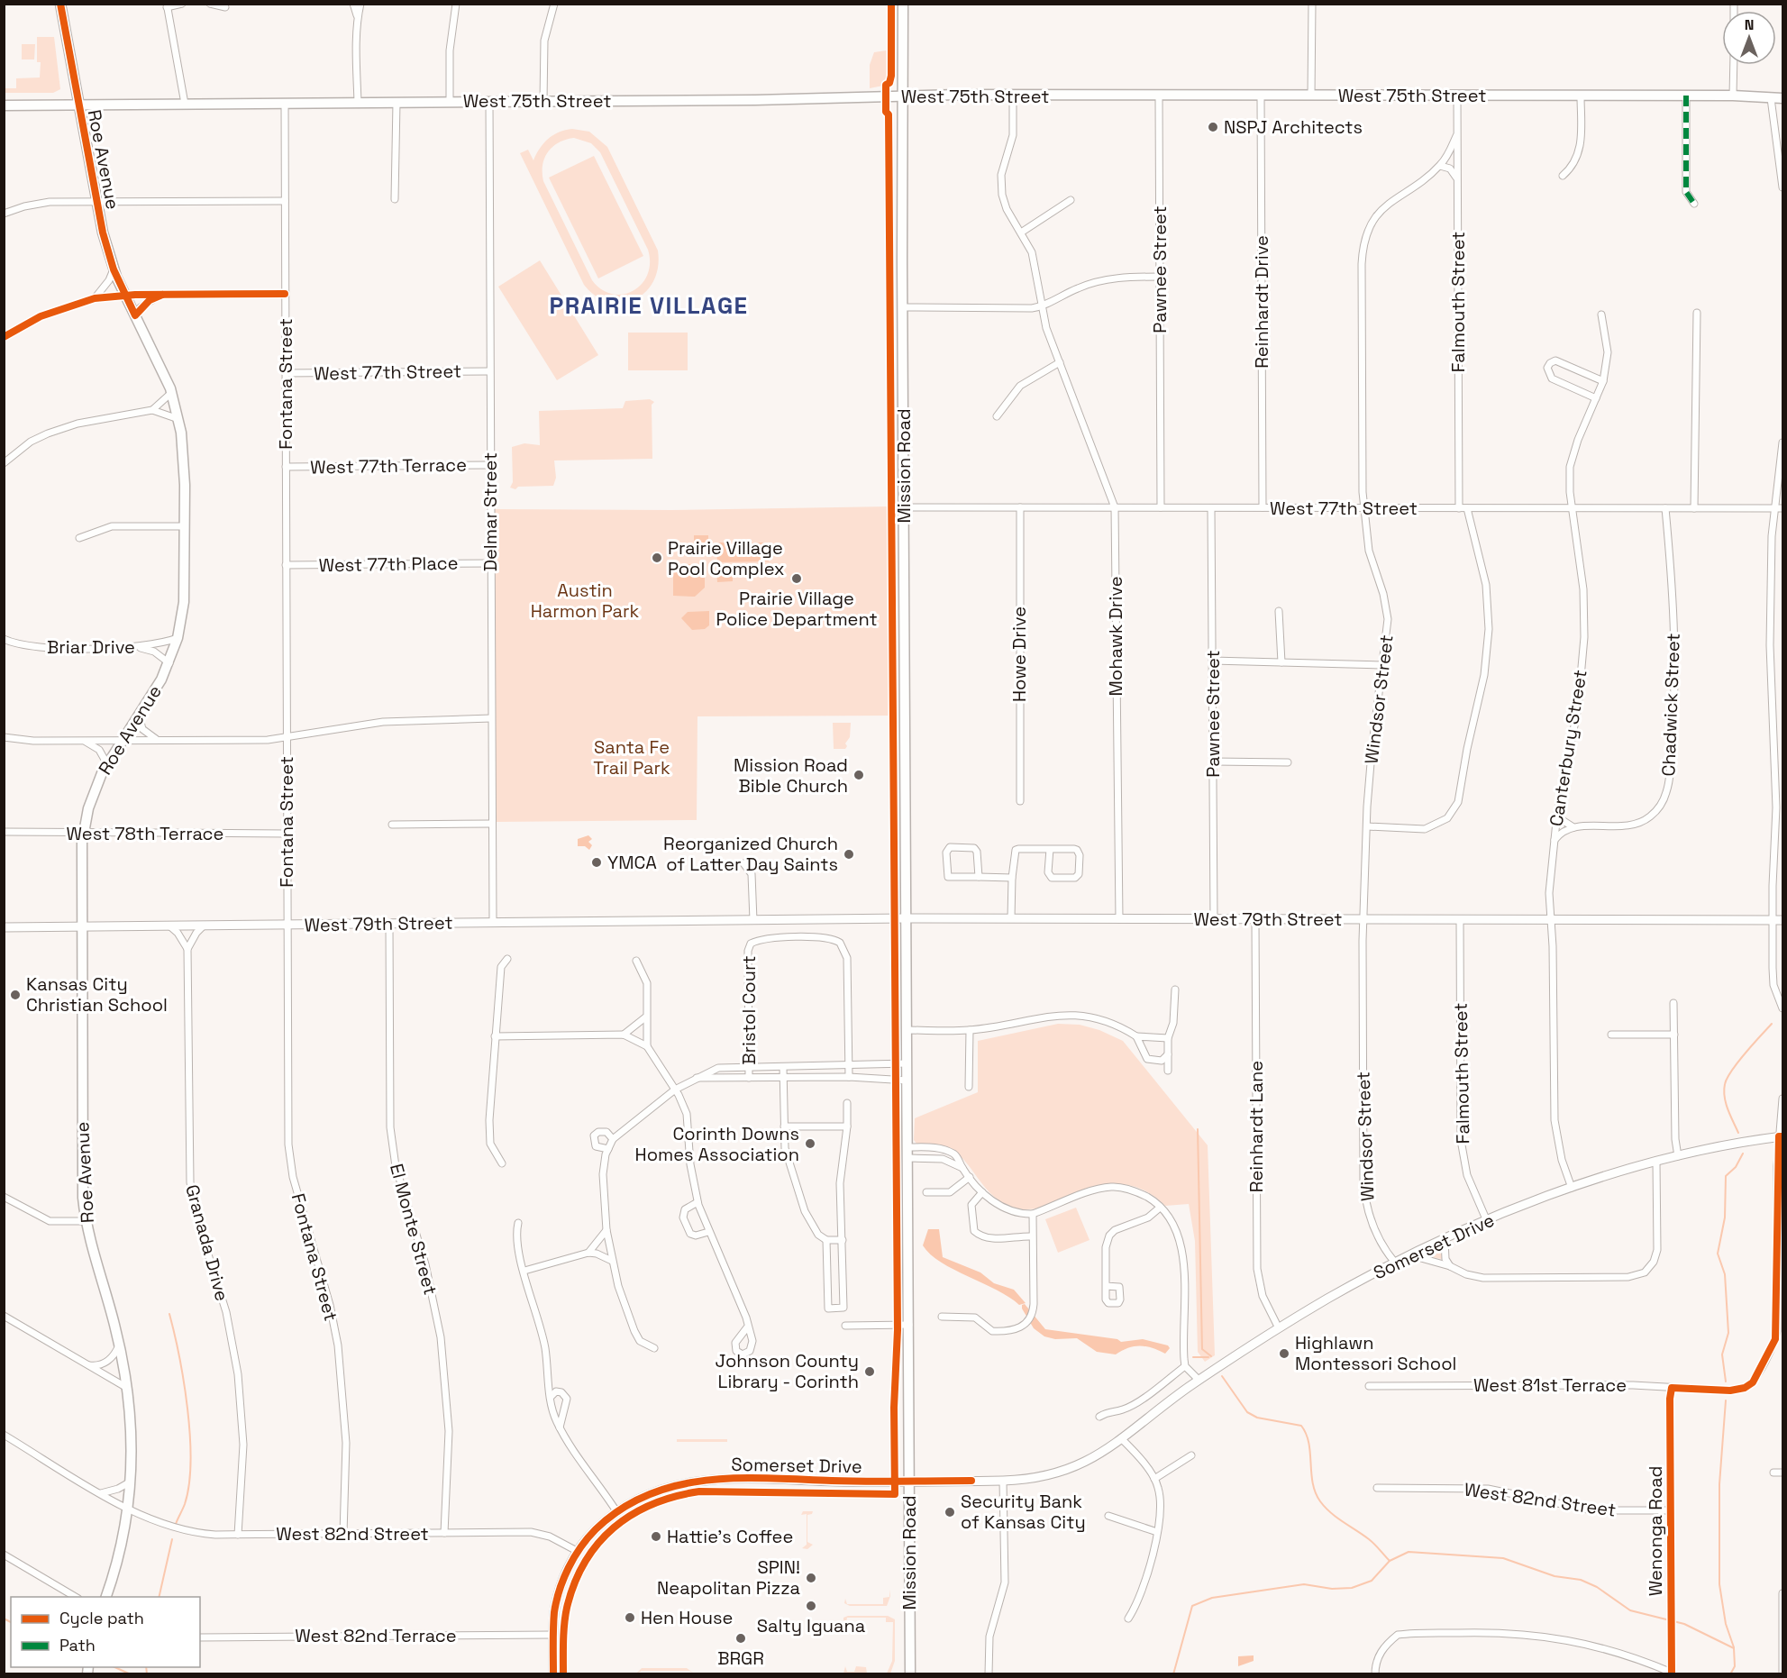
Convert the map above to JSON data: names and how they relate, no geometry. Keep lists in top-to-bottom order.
{
  "streets": {
    "main road": ["West 75th Street", "Roe Avenue", "Mission Road"],
    "street": [
      "Pawnee Street",
      "Reinhardt Drive",
      "Falmouth Street",
      "West 77th Street",
      "Fontana Street",
      "West 77th Terrace",
      "Delmar Street",
      "West 77th Place",
      "Mohawk Drive",
      "Briar Drive",
      "Howe Drive",
      "Windsor Street",
      "Chadwick Street",
      "Canterbury Street",
      "West 78th Terrace",
      "West 79th Street",
      "Bristol Court",
      "Reinhardt Lane",
      "El Monte Street",
      "Granada Drive",
      "Somerset Drive",
      "West 81st Terrace",
      "West 82nd Street",
      "Wenonga Road",
      "West 82nd Terrace"
    ]
  },
  "crossings": [
    ["West 75th Street", "Roe Avenue"],
    ["West 75th Street", "Pawnee Street"],
    ["West 75th Street", "Reinhardt Drive"],
    ["West 75th Street", "Falmouth Street"],
    ["West 75th Street", "Fontana Street"],
    ["West 75th Street", "Mission Road"],
    ["West 75th Street", "Delmar Street"],
    ["West 75th Street", "Mohawk Drive"],
    ["Roe Avenue", "Briar Drive"],
    ["Roe Avenue", "West 78th Terrace"],
    ["Roe Avenue", "West 79th Street"],
    ["Roe Avenue", "West 82nd Street"],
    ["Pawnee Street", "West 77th Street"],
    ["Pawnee Street", "West 79th Street"],
    ["Reinhardt Drive", "West 77th Street"],
    ["Falmouth Street", "West 77th Street"],
    ["Falmouth Street", "Windsor Street"],
    ["Falmouth Street", "West 79th Street"],
    ["Falmouth Street", "Somerset Drive"],
    ["West 77th Street", "Fontana Street"],
    ["West 77th Street", "Mission Road"],
    ["West 77th Street", "Delmar Street"],
    ["West 77th Street", "Mohawk Drive"],
    ["West 77th Street", "Howe Drive"],
    ["West 77th Street", "Windsor Street"],
    ["West 77th Street", "Chadwick Street"],
    ["West 77th Street", "Canterbury Street"],
    ["Fontana Street", "West 77th Terrace"],
    ["Fontana Street", "West 77th Place"],
    ["Fontana Street", "West 78th Terrace"],
    ["Fontana Street", "West 79th Street"],
    ["Fontana Street", "West 82nd Street"],
    ["West 77th Terrace", "Delmar Street"],
    ["Mission Road", "West 79th Street"],
    ["Mission Road", "Somerset Drive"],
    ["Delmar Street", "West 77th Place"],
    ["Delmar Street", "West 79th Street"],
    ["Mohawk Drive", "West 79th Street"],
    ["Windsor Street", "West 79th Street"],
    ["Windsor Street", "Somerset Drive"],
    ["Canterbury Street", "West 79th Street"],
    ["Canterbury Street", "Somerset Drive"],
    ["West 79th Street", "Reinhardt Lane"],
    ["West 79th Street", "El Monte Street"],
    ["Reinhardt Lane", "Somerset Drive"],
    ["El Monte Street", "West 82nd Street"],
    ["Granada Drive", "West 82nd Street"],
    ["Somerset Drive", "West 81st Terrace"],
    ["Somerset Drive", "West 82nd Street"],
    ["Somerset Drive", "West 82nd Terrace"],
    ["West 81st Terrace", "Wenonga Road"],
    ["West 82nd Street", "Wenonga Road"]
  ],
  "districts": ["PRAIRIE VILLAGE"],
  "parks": ["Austin Harmon Park", "Santa Fe Trail Park"],
  "places": [
    "NSPJ Architects",
    "Prairie Village Pool Complex",
    "Prairie Village Police Department",
    "Mission Road Bible Church",
    "Reorganized Church of Latter Day Saints",
    "YMCA",
    "Kansas City Christian School",
    "Corinth Downs Homes Association",
    "Highlawn Montessori School",
    "Johnson County Library - Corinth",
    "Security Bank of Kansas City",
    "Hattie’s Coffee",
    "SPIN! Neapolitan Pizza",
    "Salty Iguana",
    "Hen House",
    "BRGR"
  ],
  "legend": ["Cycle path", "Path"],
  "north": "top"
}
